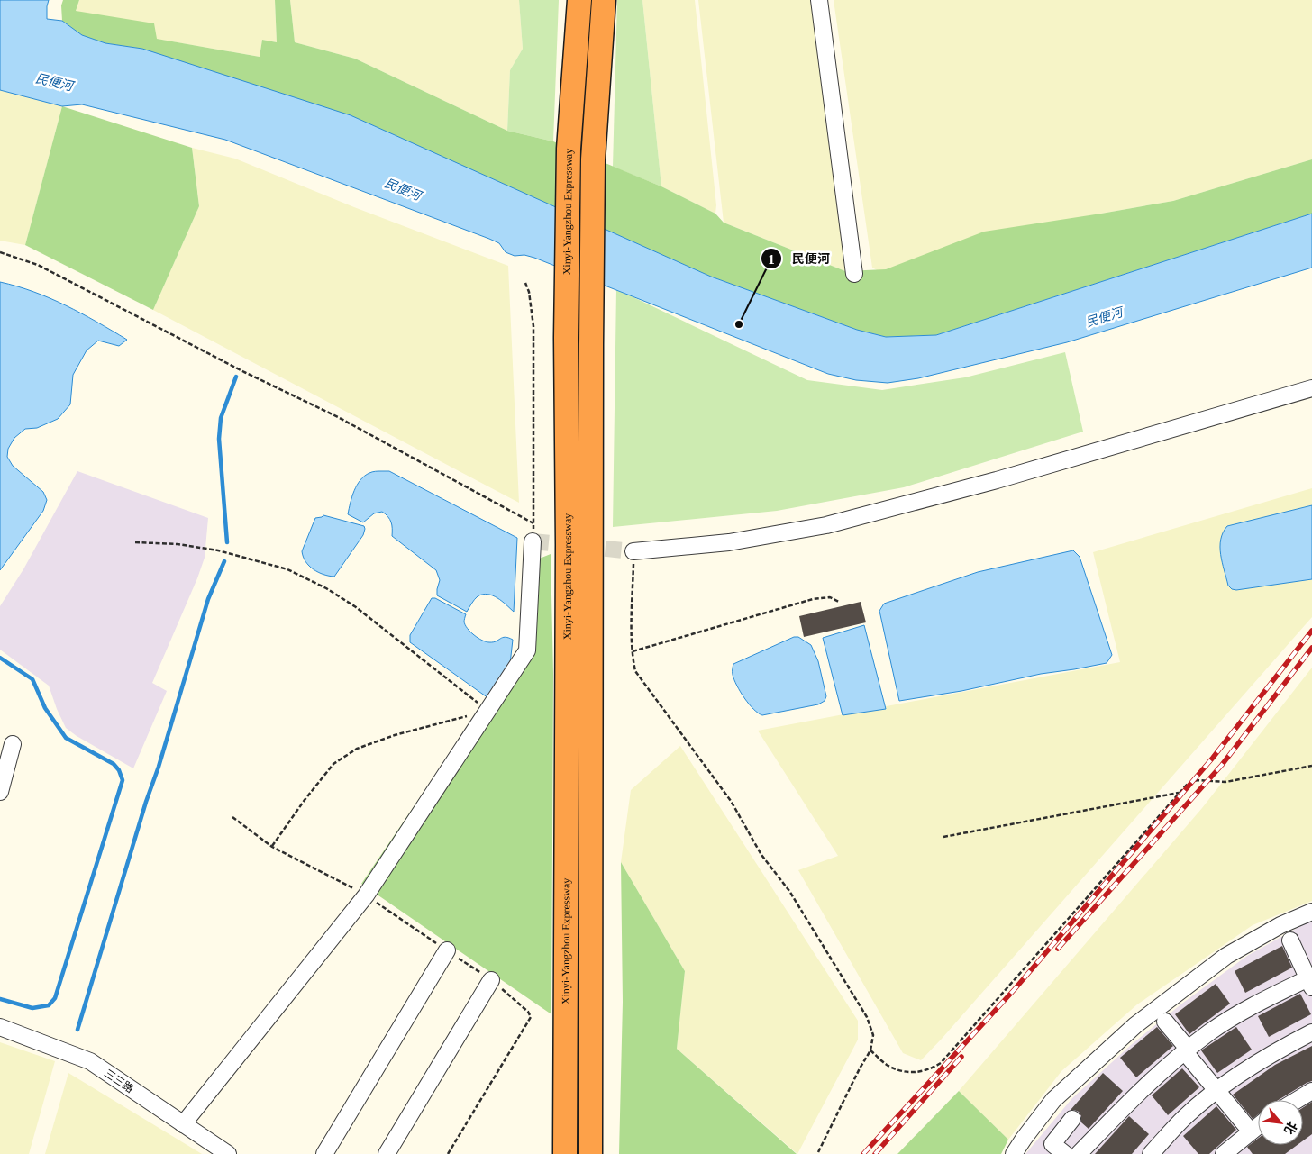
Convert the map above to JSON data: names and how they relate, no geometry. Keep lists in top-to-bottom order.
{
  "streets": {
    "highway": ["Xinyi-Yangzhou Expressway"],
    "street": ["三三路"]
  },
  "water": ["民便河"],
  "places": ["民便河"],
  "north": "bottom right"
}
